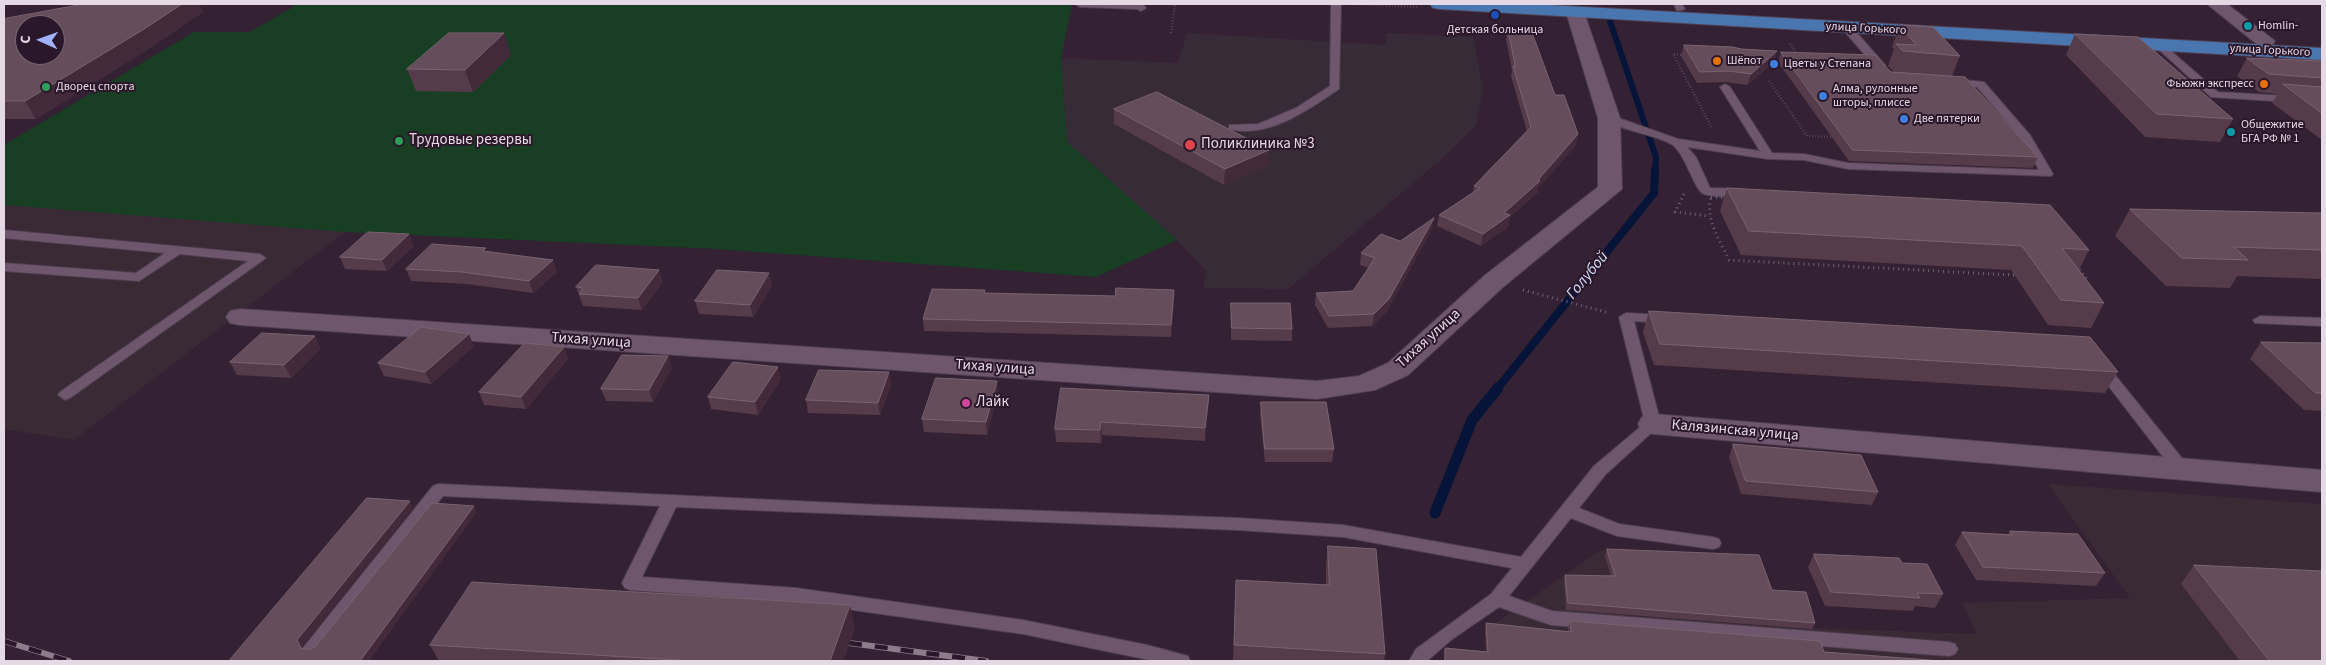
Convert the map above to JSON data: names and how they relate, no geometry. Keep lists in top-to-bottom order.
{
  "streets": {
    "main road": ["улица Горького"],
    "street": ["Тихая улица", "Калязинская улица"]
  },
  "crossings": [
    ["улица Горького", "Тихая улица"]
  ],
  "water": ["Голубой"],
  "places": [
    "Детская больница",
    "Homlin-",
    "Шёпот",
    "Цветы у Степана",
    "Фьюжн экспресс",
    "Дворец спорта",
    "Алма, рулонные шторы, плиссе",
    "Две пятерки",
    "Общежитие БГА РФ № 1",
    "Трудовые резервы",
    "Поликлиника №3",
    "Лайк"
  ],
  "north": "left"
}
